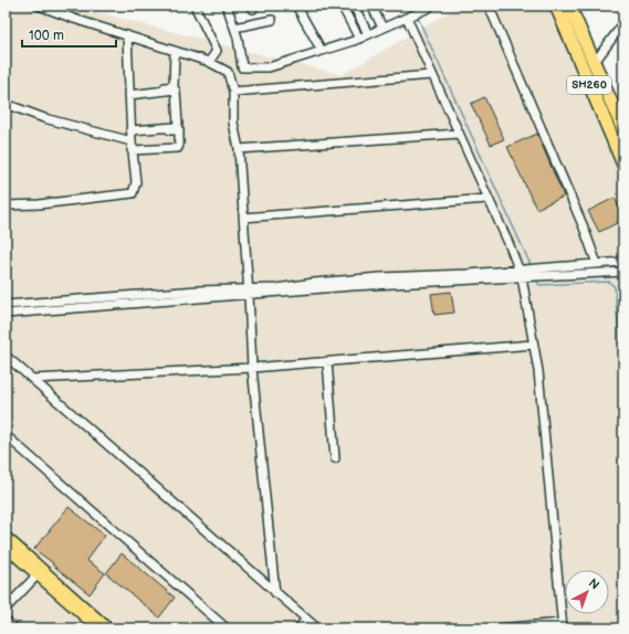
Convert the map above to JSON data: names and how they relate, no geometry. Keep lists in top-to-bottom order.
{
  "streets": {
    "highway": ["SH260"]
  },
  "scale_bar": "100 m",
  "north": "top right"
}
